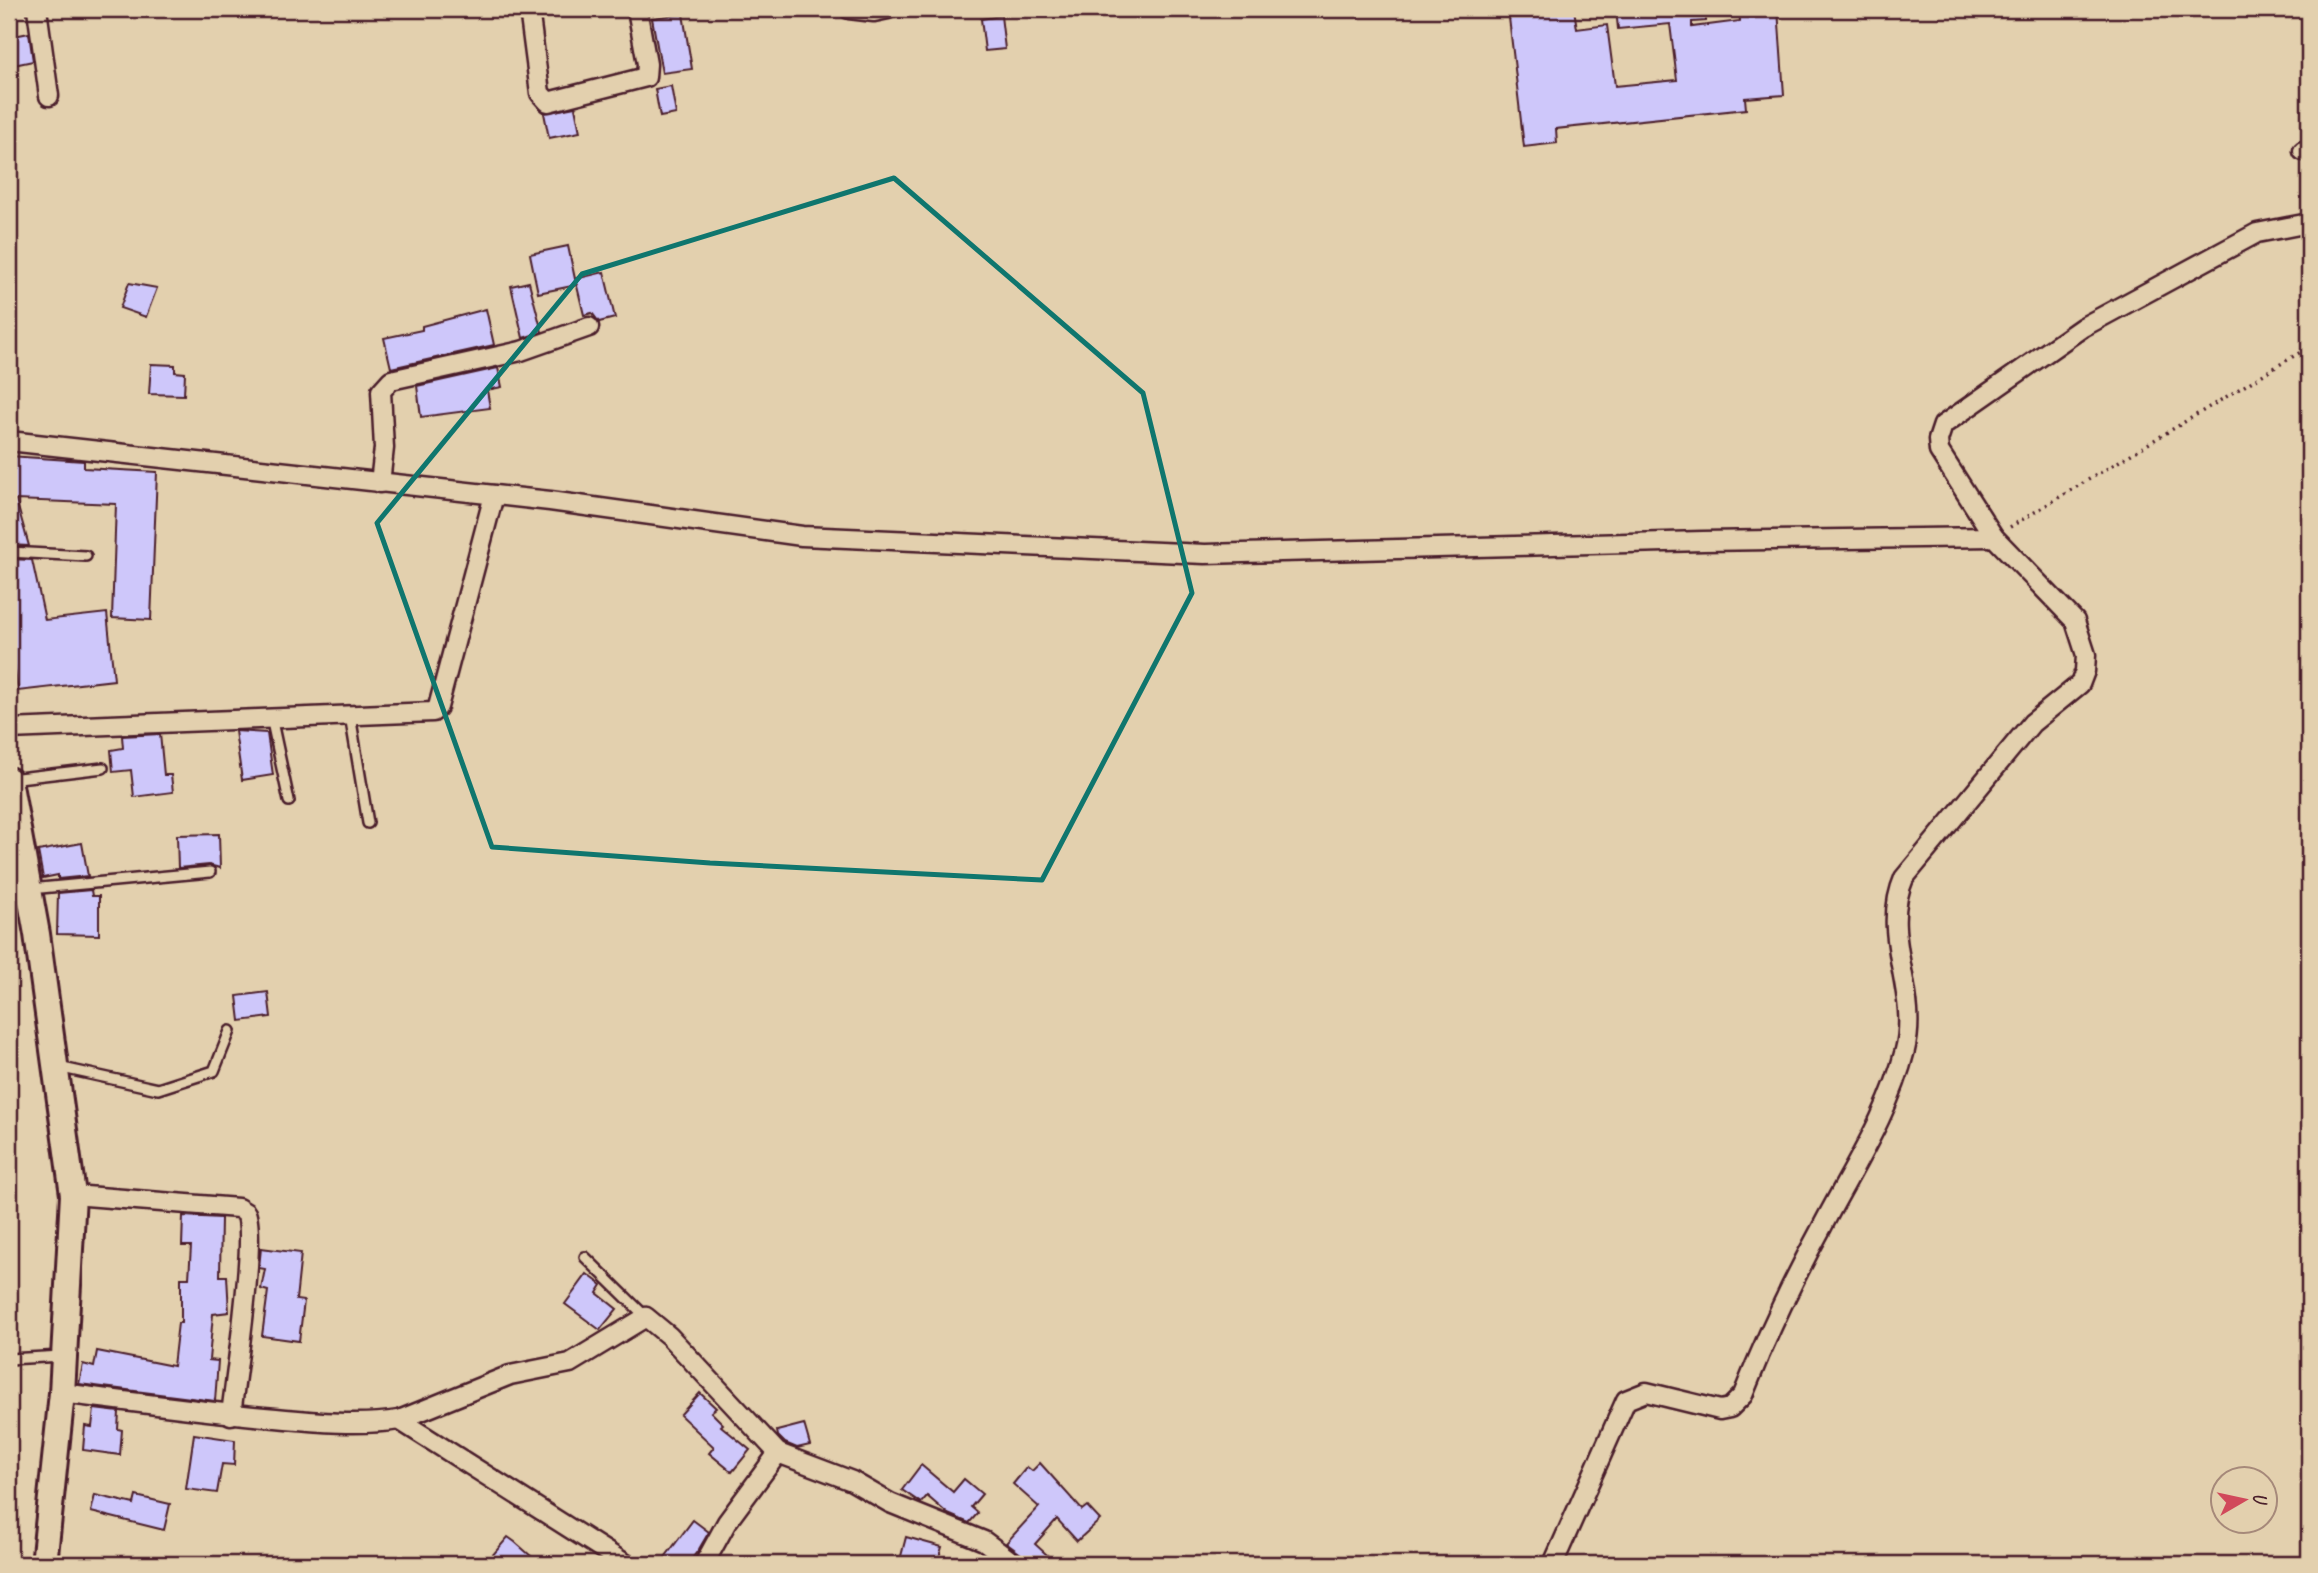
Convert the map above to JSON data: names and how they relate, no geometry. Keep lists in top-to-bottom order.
{
  "north": "right"
}
